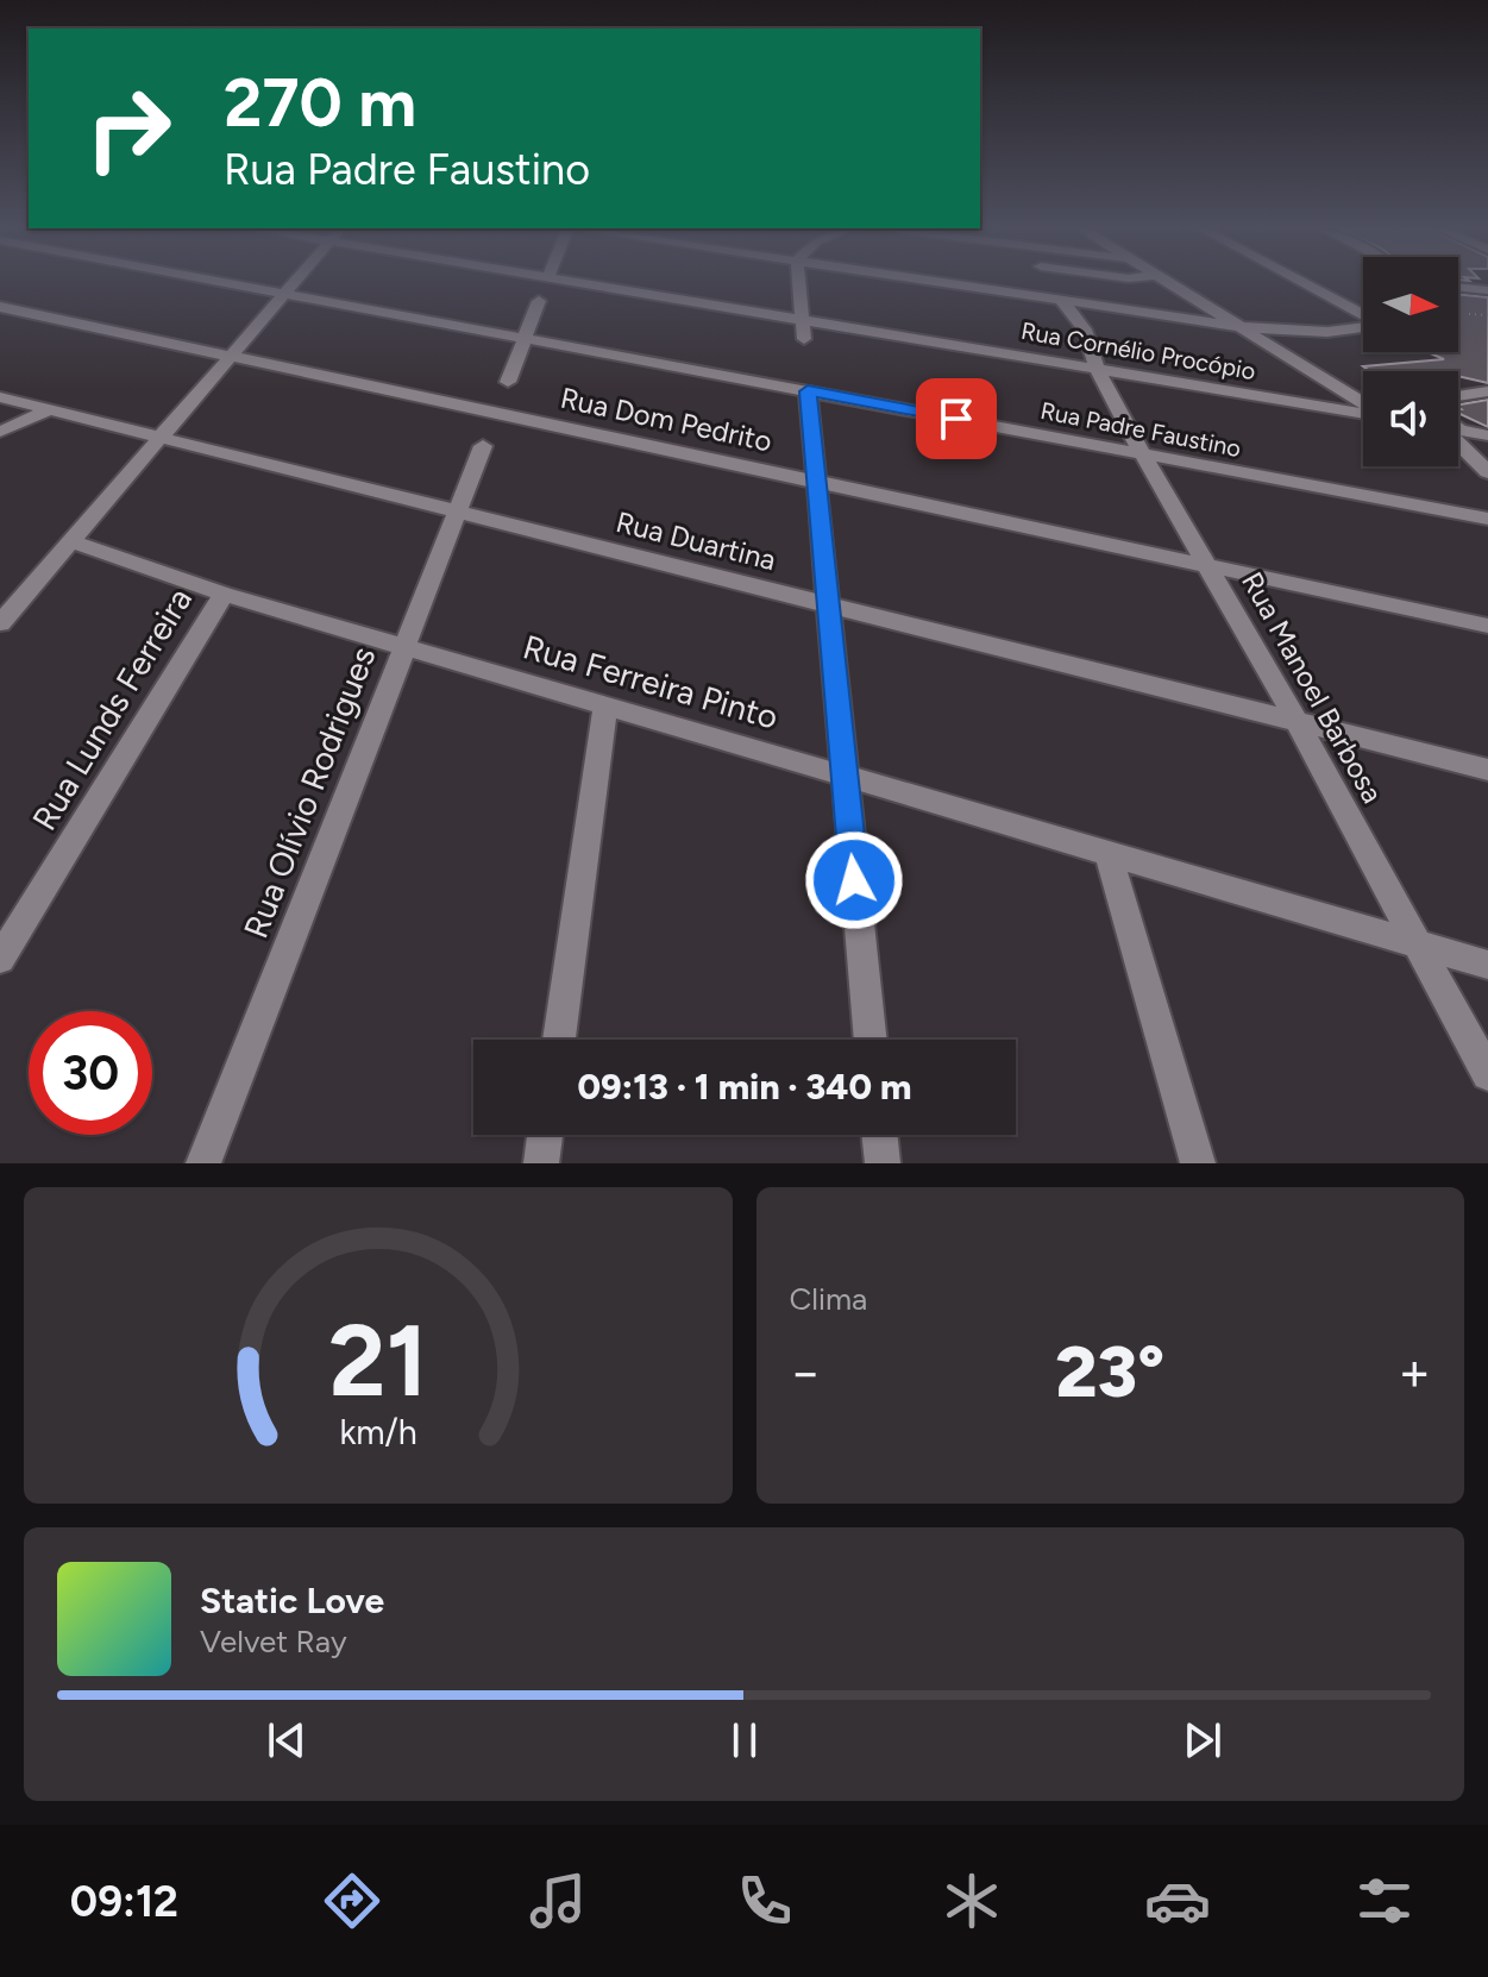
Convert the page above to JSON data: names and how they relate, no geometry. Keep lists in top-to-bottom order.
{
  "streets": {
    "street": [
      "Rua Cornélio Procópio",
      "Rua Dom Pedrito",
      "Rua Padre Faustino",
      "Rua Duartina",
      "Rua Ferreira Pinto",
      "Rua Manoel Barbosa",
      "Rua Lunds Ferreira",
      "Rua Olívio Rodrigues"
    ]
  },
  "crossings": [
    ["Rua Cornélio Procópio", "Rua Manoel Barbosa"],
    ["Rua Dom Pedrito", "Rua Manoel Barbosa"],
    ["Rua Padre Faustino", "Rua Manoel Barbosa"],
    ["Rua Duartina", "Rua Manoel Barbosa"],
    ["Rua Duartina", "Rua Olívio Rodrigues"],
    ["Rua Ferreira Pinto", "Rua Manoel Barbosa"],
    ["Rua Ferreira Pinto", "Rua Lunds Ferreira"],
    ["Rua Ferreira Pinto", "Rua Olívio Rodrigues"]
  ],
  "north": "right",
  "page": {
    "turn": ["270 m", "Rua Padre Faustino"],
    "limit": "30",
    "trip": "09:13 · 1 min · 340 m",
    "tile": "Clima",
    "heat": ["−", "23°", "+"],
    "song": ["Static Love", "Velvet Ray"],
    "tabs": "09:12",
    "gauge": ["21", "km/h"]
  }
}
